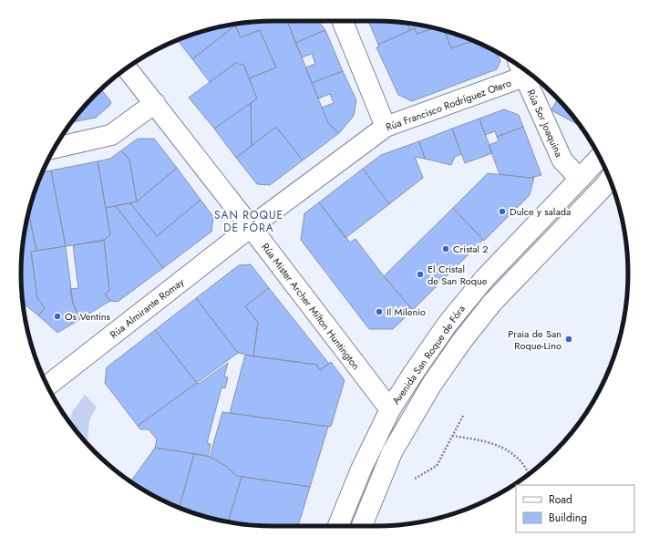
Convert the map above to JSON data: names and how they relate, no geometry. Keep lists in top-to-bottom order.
{
  "streets": {
    "street": [
      "Rúa Francisco Rodríguez Otero",
      "Rúa Sor Joaquina",
      "Rúa Mister Archer Milton Huntington",
      "Rúa Almirante Romay",
      "Avenida San Roque de Fóra"
    ]
  },
  "crossings": [
    ["Rúa Francisco Rodríguez Otero", "Rúa Sor Joaquina"],
    ["Rúa Francisco Rodríguez Otero", "Rúa Mister Archer Milton Huntington"],
    ["Rúa Francisco Rodríguez Otero", "Rúa Almirante Romay"],
    ["Rúa Sor Joaquina", "Avenida San Roque de Fóra"],
    ["Rúa Mister Archer Milton Huntington", "Rúa Almirante Romay"],
    ["Rúa Mister Archer Milton Huntington", "Avenida San Roque de Fóra"]
  ],
  "districts": ["SAN ROQUE DE FÓRA"],
  "places": [
    "Dulce y salada",
    "Cristal 2",
    "El Cristal de San Roque",
    "Il Milenio",
    "Os Ventíns",
    "Praia de San Roque-Lino"
  ],
  "legend": ["Road", "Building"]
}
